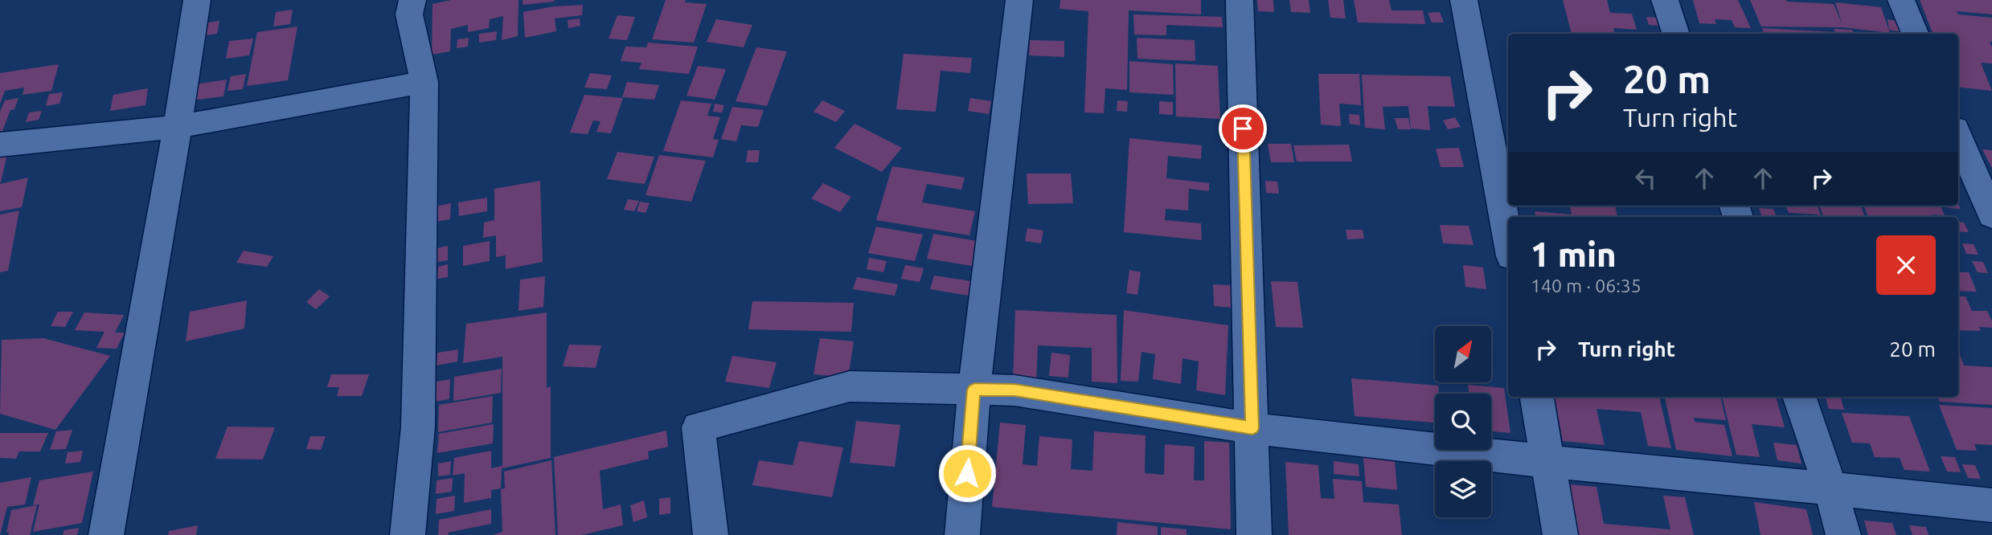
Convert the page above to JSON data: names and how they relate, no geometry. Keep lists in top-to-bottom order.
{
  "north": "top right",
  "page": {
    "turn": ["20 m", "Turn right"],
    "heading": ["1 min", "140 m · 06:35"],
    "list": [
      {
        "name": "Turn right",
        "value": "20 m"
      }
    ]
  }
}
